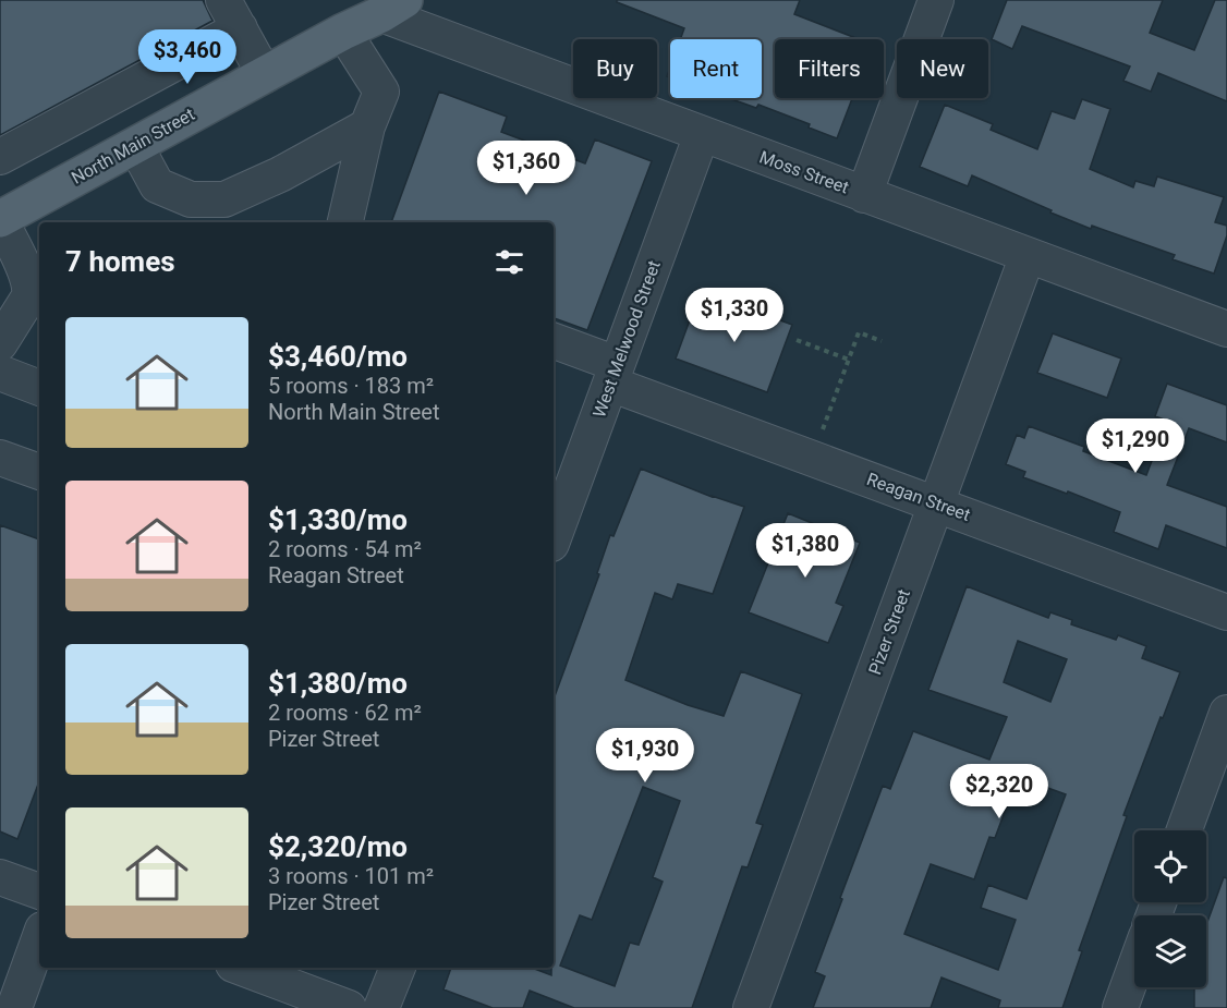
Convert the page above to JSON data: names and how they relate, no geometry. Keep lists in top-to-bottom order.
{
  "streets": {
    "main road": ["North Main Street"],
    "street": [
      "Moss Street",
      "West Melwood Street",
      "Reagan Street",
      "Pizer Street"
    ]
  },
  "crossings": [
    ["North Main Street", "Moss Street"],
    ["Moss Street", "West Melwood Street"],
    ["Moss Street", "Pizer Street"],
    ["West Melwood Street", "Reagan Street"],
    ["Reagan Street", "Pizer Street"]
  ],
  "page": {
    "price": [
      "$3,460",
      "$1,360",
      "$1,330",
      "$1,290",
      "$1,380",
      "$1,930",
      "$2,320"
    ],
    "chip": [
      "Buy",
      "Rent",
      "Filters",
      "New"
    ],
    "heading": "7 homes",
    "list": [
      {
        "name": "$3,460/mo",
        "note": "5 rooms · 183 m² · North Main Street"
      },
      {
        "name": "$1,330/mo",
        "note": "2 rooms · 54 m² · Reagan Street"
      },
      {
        "name": "$1,380/mo",
        "note": "2 rooms · 62 m² · Pizer Street"
      },
      {
        "name": "$2,320/mo",
        "note": "3 rooms · 101 m² · Pizer Street"
      }
    ]
  }
}
